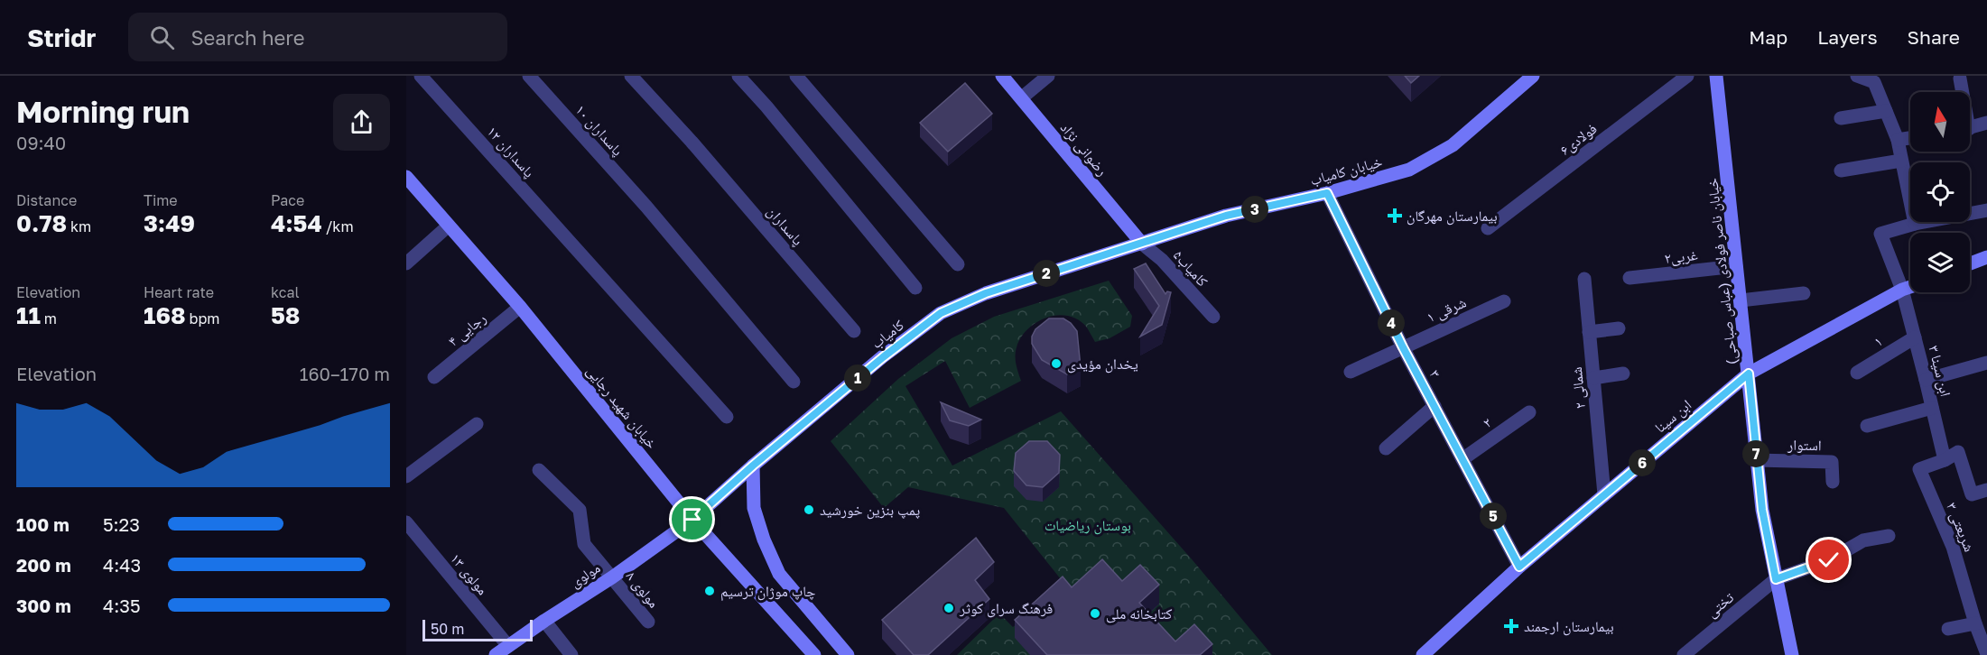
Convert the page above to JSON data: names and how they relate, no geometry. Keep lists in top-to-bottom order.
{
  "streets": {
    "main road": [
      "رضوانی نژاد",
      "خیابان کامیاب",
      "خیابان ناصر فولادی (عباس صباحی)",
      "کامیاب",
      "خیابان شهید رجایی",
      "ابن سینا",
      "مولوی"
    ],
    "street": [
      "پاسداران ۱۰",
      "فولادی۶",
      "پاسداران ۱۲",
      "پاسداران",
      "غربی۲",
      "کامیاب۵",
      "۱ شرقی",
      "رجایی ۴",
      "۱",
      "ابن سینا ۳",
      "۳",
      "۲ شمالی",
      "۲",
      "استوار",
      "شریعتی ۳",
      "مولوی ۱۳",
      "مولوی ۸",
      "تختی"
    ]
  },
  "crossings": [
    ["رضوانی نژاد", "خیابان کامیاب"],
    ["رضوانی نژاد", "کامیاب۵"],
    ["رضوانی نژاد", "کامیاب"],
    ["خیابان کامیاب", "کامیاب۵"],
    ["خیابان کامیاب", "کامیاب"],
    ["خیابان کامیاب", "۳"],
    ["غربی۲", "خیابان ناصر فولادی (عباس صباحی)"],
    ["کامیاب۵", "کامیاب"],
    ["خیابان ناصر فولادی (عباس صباحی)", "ابن سینا"],
    ["خیابان ناصر فولادی (عباس صباحی)", "استوار"],
    ["خیابان ناصر فولادی (عباس صباحی)", "تختی"],
    ["۱ شرقی", "۳"],
    ["رجایی ۴", "خیابان شهید رجایی"],
    ["کامیاب", "خیابان شهید رجایی"],
    ["کامیاب", "مولوی"],
    ["۱", "ابن سینا ۳"],
    ["ابن سینا ۳", "ابن سینا"],
    ["ابن سینا ۳", "شریعتی ۳"],
    ["۳", "ابن سینا"],
    ["۳", "۲"],
    ["۲ شمالی", "ابن سینا"],
    ["خیابان شهید رجایی", "مولوی"],
    ["مولوی ۱۳", "مولوی"],
    ["مولوی", "مولوی ۸"]
  ],
  "parks": ["بوستان ریاضیات"],
  "places": {
    "health": ["بیمارستان مهرگان", "بیمارستان ارجمند"],
    "other": [
      "یخدان مؤیدی",
      "پمپ بنزین خورشید",
      "چاپ موژان ترسیم",
      "فرهنگ سرای کوثر",
      "کتابخانه ملی"
    ]
  },
  "scale_bar": "50 m",
  "north": "top",
  "page": {
    "header": "Stridr",
    "search": "Search here",
    "nav": ["Map", "Layers", "Share"],
    "heading": ["Morning run", "09:40"],
    "stats": [
      ["Distance", "0.78 km"],
      ["Time", "3:49"],
      ["Pace", "4:54 /km"],
      ["Elevation", "11 m"],
      ["Heart rate", "168 bpm"],
      ["kcal", "58"]
    ],
    "pins": [
      "3",
      "2",
      "4",
      "1",
      "7",
      "6",
      "5"
    ],
    "chart": ["Elevation", "160–170 m"],
    "list": [
      {
        "name": "100 m",
        "note": "5:23"
      },
      {
        "name": "200 m",
        "note": "4:43"
      },
      {
        "name": "300 m",
        "note": "4:35"
      }
    ],
    "scale": "50 m"
  }
}
